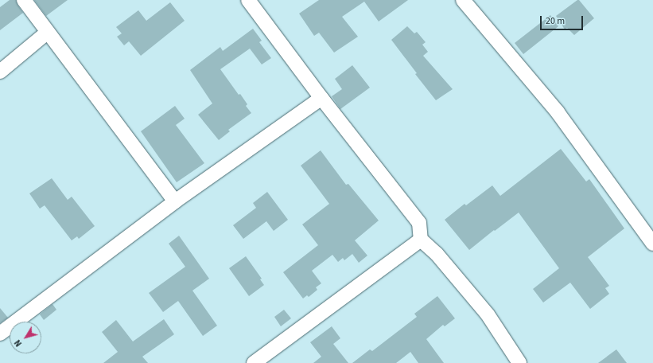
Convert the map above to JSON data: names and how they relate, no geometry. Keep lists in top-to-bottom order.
{
  "scale_bar": "20 m",
  "north": "bottom left"
}
